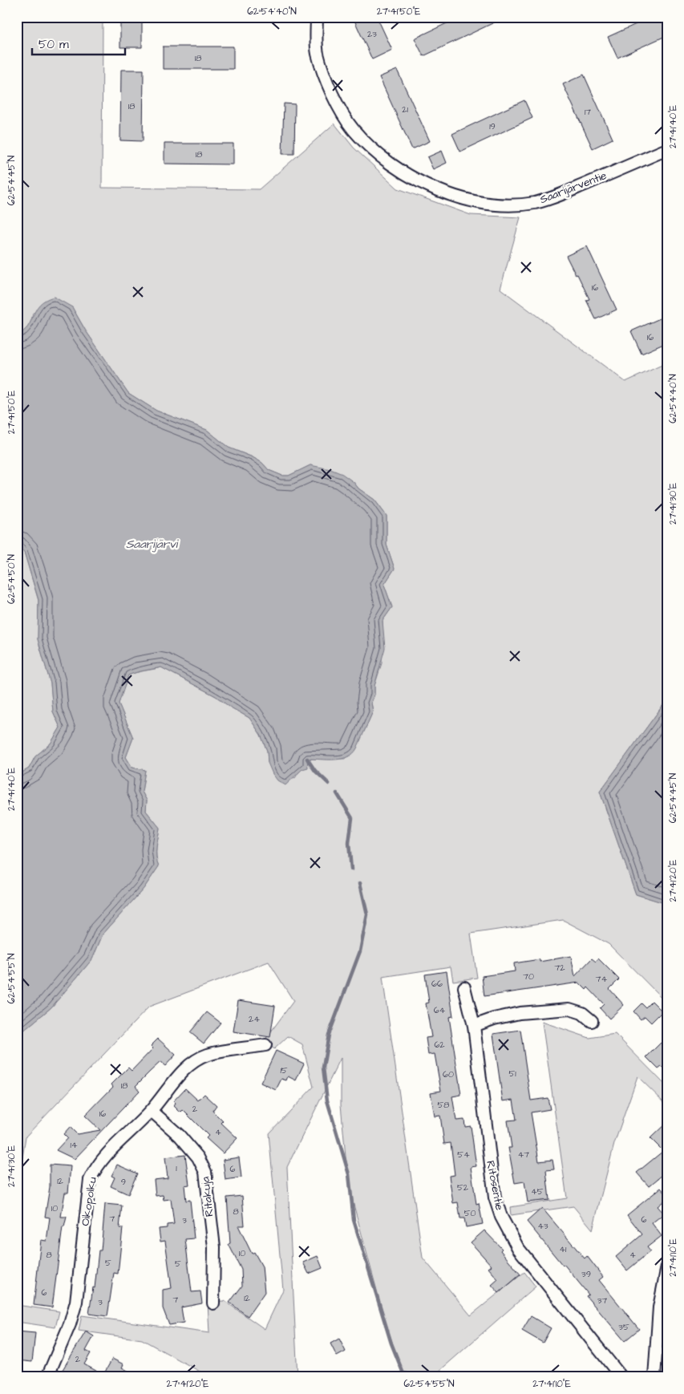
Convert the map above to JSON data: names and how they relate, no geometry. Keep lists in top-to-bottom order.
{
  "streets": {
    "street": [
      "Saarijärventie",
      "Ritosentie",
      "Ritakuja",
      "Oikopolku"
    ]
  },
  "crossings": [
    ["Ritakuja", "Oikopolku"]
  ],
  "water": ["Saarijärvi"],
  "house_numbers": [
    "23",
    "18",
    "18",
    "21",
    "17",
    "19",
    "18",
    "16",
    "16",
    "72",
    "70",
    "74",
    "66",
    "64",
    "24",
    "62",
    "15",
    "51",
    "60",
    "18",
    "58",
    "2",
    "16",
    "4",
    "14",
    "54",
    "47",
    "1",
    "6",
    "12",
    "9",
    "52",
    "45",
    "10",
    "8",
    "50",
    "7",
    "6",
    "3",
    "43",
    "41",
    "10",
    "8",
    "4",
    "5",
    "5",
    "39",
    "6",
    "12",
    "7",
    "37",
    "3",
    "35",
    "2"
  ],
  "scale_bar": "50 m",
  "coordinates": [
    "62°54'40\"N",
    "27°41'50\"E",
    "27°41'40\"E",
    "62°54'45\"N",
    "27°41'30\"E",
    "62°54'50\"N",
    "27°41'20\"E",
    "62°54'55\"N",
    "27°41'10\"E"
  ]
}
